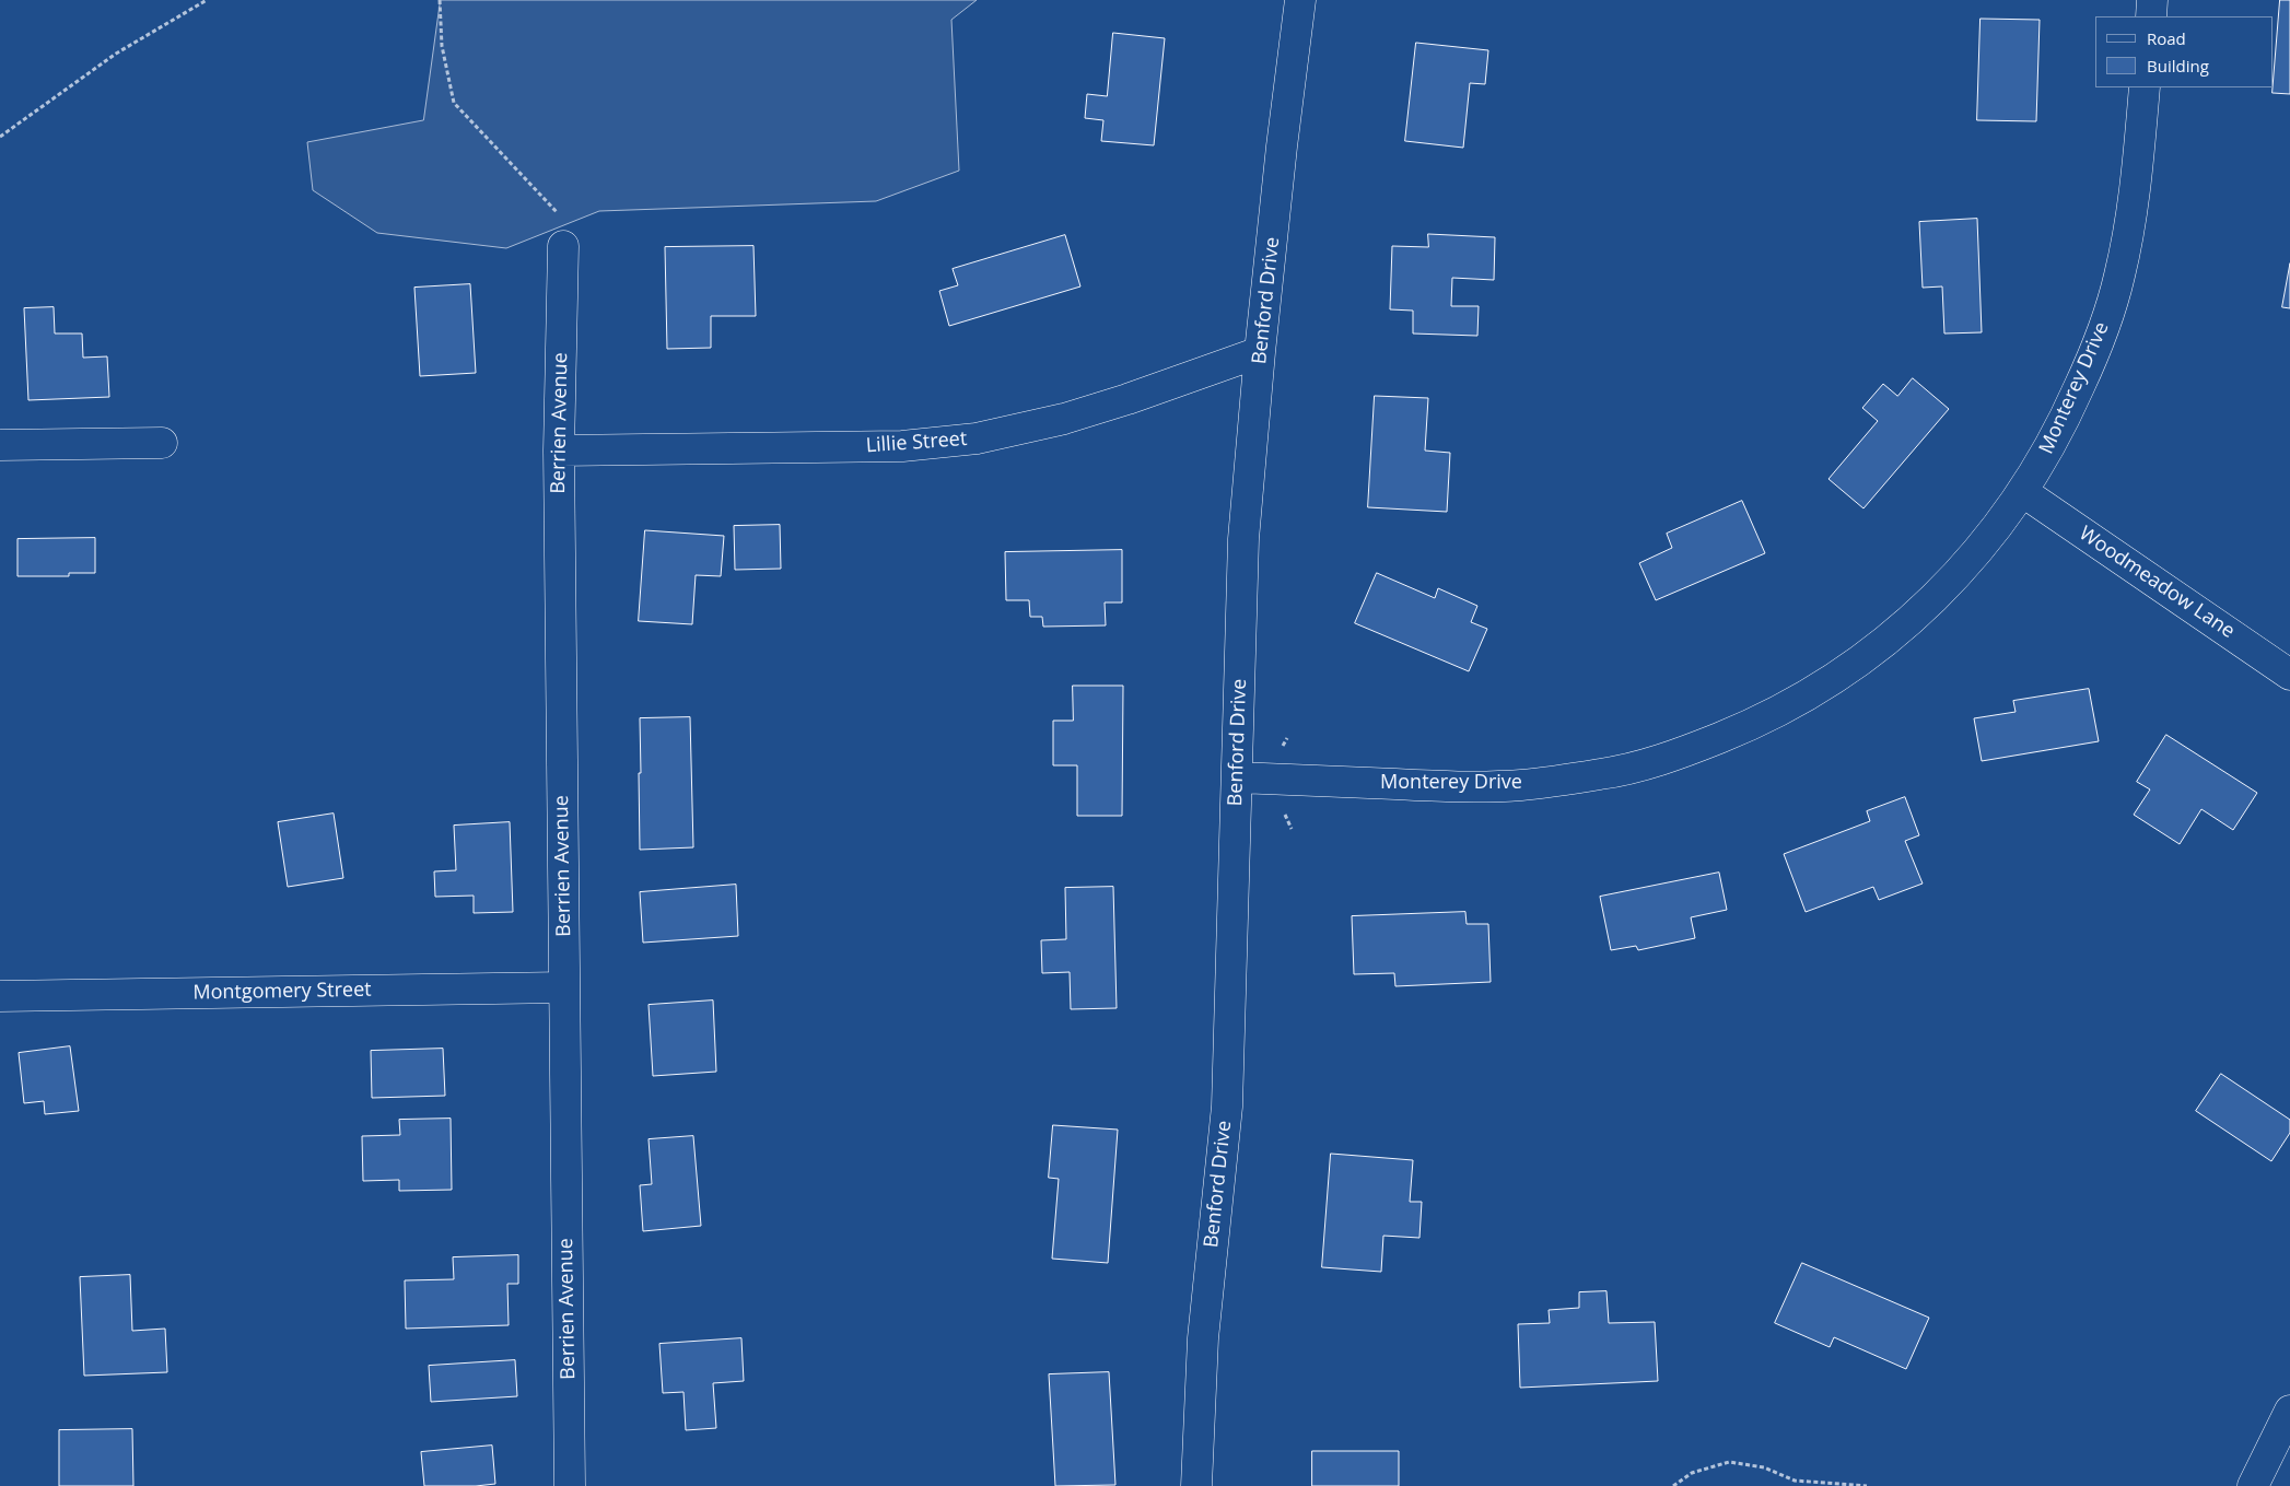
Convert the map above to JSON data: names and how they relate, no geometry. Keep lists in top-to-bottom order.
{
  "streets": {
    "street": [
      "Benford Drive",
      "Monterey Drive",
      "Berrien Avenue",
      "Lillie Street",
      "Woodmeadow Lane",
      "Montgomery Street"
    ]
  },
  "crossings": [
    ["Benford Drive", "Monterey Drive"],
    ["Benford Drive", "Lillie Street"],
    ["Monterey Drive", "Woodmeadow Lane"],
    ["Berrien Avenue", "Lillie Street"],
    ["Berrien Avenue", "Montgomery Street"]
  ],
  "legend": ["Road", "Building"]
}
